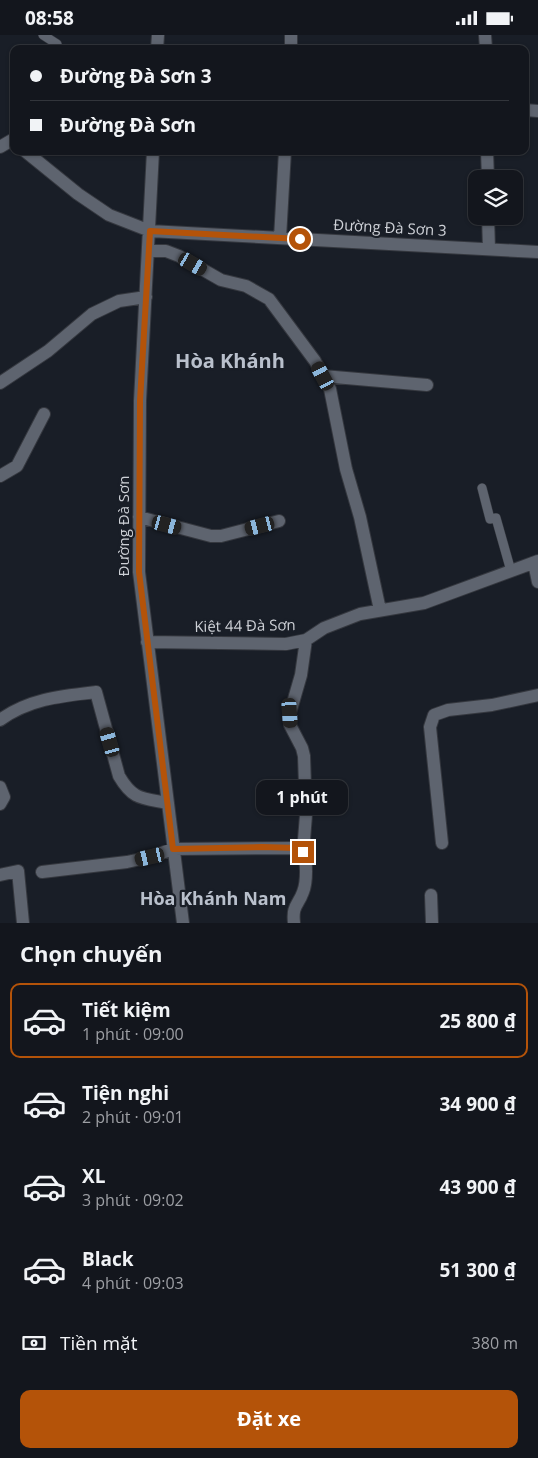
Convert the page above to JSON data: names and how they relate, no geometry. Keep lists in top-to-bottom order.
{
  "streets": {
    "street": ["Đường Đà Sơn 3", "Đường Đà Sơn", "Kiệt 44 Đà Sơn"]
  },
  "crossings": [
    ["Đường Đà Sơn 3", "Đường Đà Sơn"],
    ["Đường Đà Sơn", "Kiệt 44 Đà Sơn"]
  ],
  "districts": ["Hòa Khánh", "Hòa Khánh Nam"],
  "page": {
    "status": "08:58",
    "banner": ["Đường Đà Sơn 3", "Đường Đà Sơn"],
    "bubble": "1 phút",
    "heading": "Chọn chuyến",
    "list": [
      {
        "name": "Tiết kiệm",
        "note": "1 phút · 09:00",
        "value": "25 800 ₫"
      },
      {
        "name": "Tiện nghi",
        "note": "2 phút · 09:01",
        "value": "34 900 ₫"
      },
      {
        "name": "XL",
        "note": "3 phút · 09:02",
        "value": "43 900 ₫"
      },
      {
        "name": "Black",
        "note": "4 phút · 09:03",
        "value": "51 300 ₫"
      }
    ],
    "pay": ["Tiền mặt", "380 m"],
    "buttons": "Đặt xe"
  }
}
